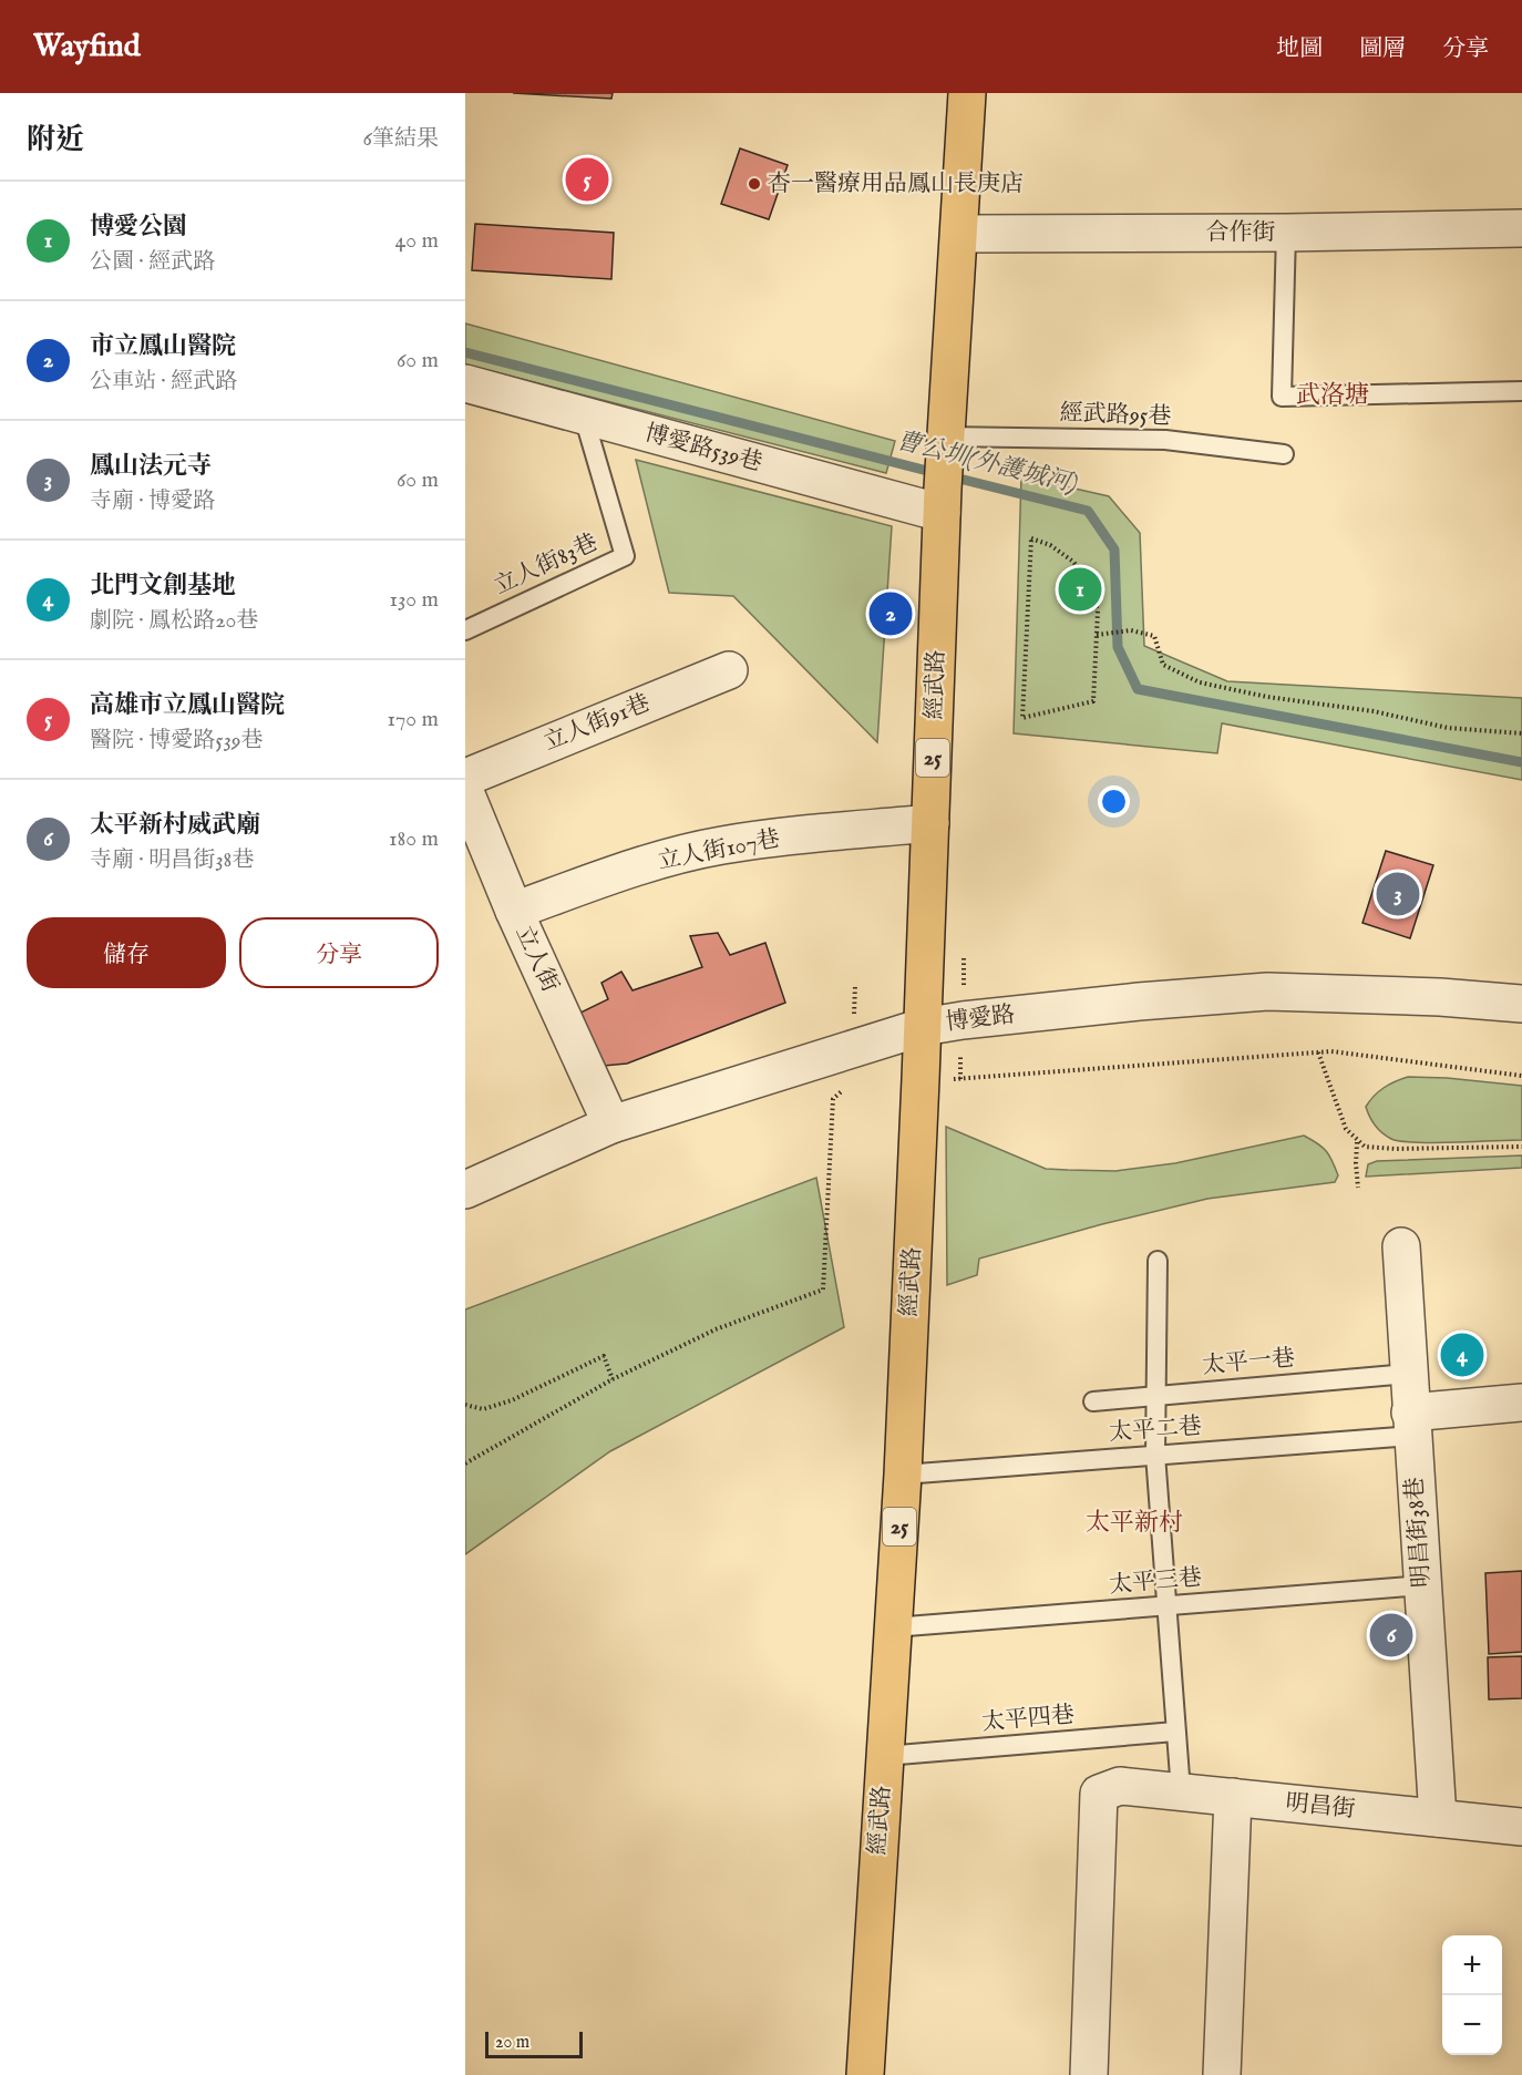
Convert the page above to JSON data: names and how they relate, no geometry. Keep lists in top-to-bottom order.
{
  "streets": {
    "main road": ["經武路", "25"],
    "street": [
      "合作街",
      "博愛路539巷",
      "立人街91巷",
      "立人街107巷",
      "立人街",
      "博愛路",
      "明昌街38巷",
      "明昌街"
    ],
    "lane": [
      "經武路95巷",
      "立人街83巷",
      "太平一巷",
      "太平二巷",
      "太平三巷",
      "太平四巷"
    ]
  },
  "crossings": [
    ["合作街", "經武路"],
    ["經武路95巷", "博愛路539巷"],
    ["經武路95巷", "經武路"],
    ["博愛路539巷", "立人街83巷"],
    ["博愛路539巷", "經武路"],
    ["經武路", "立人街107巷"],
    ["經武路", "博愛路"],
    ["經武路", "太平二巷"],
    ["經武路", "太平三巷"],
    ["經武路", "太平四巷"],
    ["立人街107巷", "立人街"],
    ["立人街", "博愛路"],
    ["太平一巷", "明昌街38巷"],
    ["太平二巷", "明昌街38巷"],
    ["明昌街38巷", "太平三巷"],
    ["明昌街38巷", "明昌街"]
  ],
  "districts": ["武洛塘", "太平新村"],
  "water": ["曹公圳(外護城河)"],
  "places": ["杏一醫療用品鳳山長庚店"],
  "scale_bar": "20 m",
  "page": {
    "header": "Wayfind",
    "nav": ["地圖", "圖層", "分享"],
    "heading": ["附近", "6筆結果"],
    "pins": [
      "5",
      "1",
      "2",
      "3",
      "4",
      "6"
    ],
    "list": [
      {
        "mark": "1",
        "name": "博愛公園",
        "note": "公園 · 經武路",
        "value": "40 m"
      },
      {
        "mark": "2",
        "name": "市立鳳山醫院",
        "note": "公車站 · 經武路",
        "value": "60 m"
      },
      {
        "mark": "3",
        "name": "鳳山法元寺",
        "note": "寺廟 · 博愛路",
        "value": "60 m"
      },
      {
        "mark": "4",
        "name": "北門文創基地",
        "note": "劇院 · 鳳松路20巷",
        "value": "130 m"
      },
      {
        "mark": "5",
        "name": "高雄市立鳳山醫院",
        "note": "醫院 · 博愛路539巷",
        "value": "170 m"
      },
      {
        "mark": "6",
        "name": "太平新村威武廟",
        "note": "寺廟 · 明昌街38巷",
        "value": "180 m"
      }
    ],
    "buttons": ["儲存", "分享"],
    "map_buttons": ["+", "−"],
    "scale": "20 m"
  }
}
